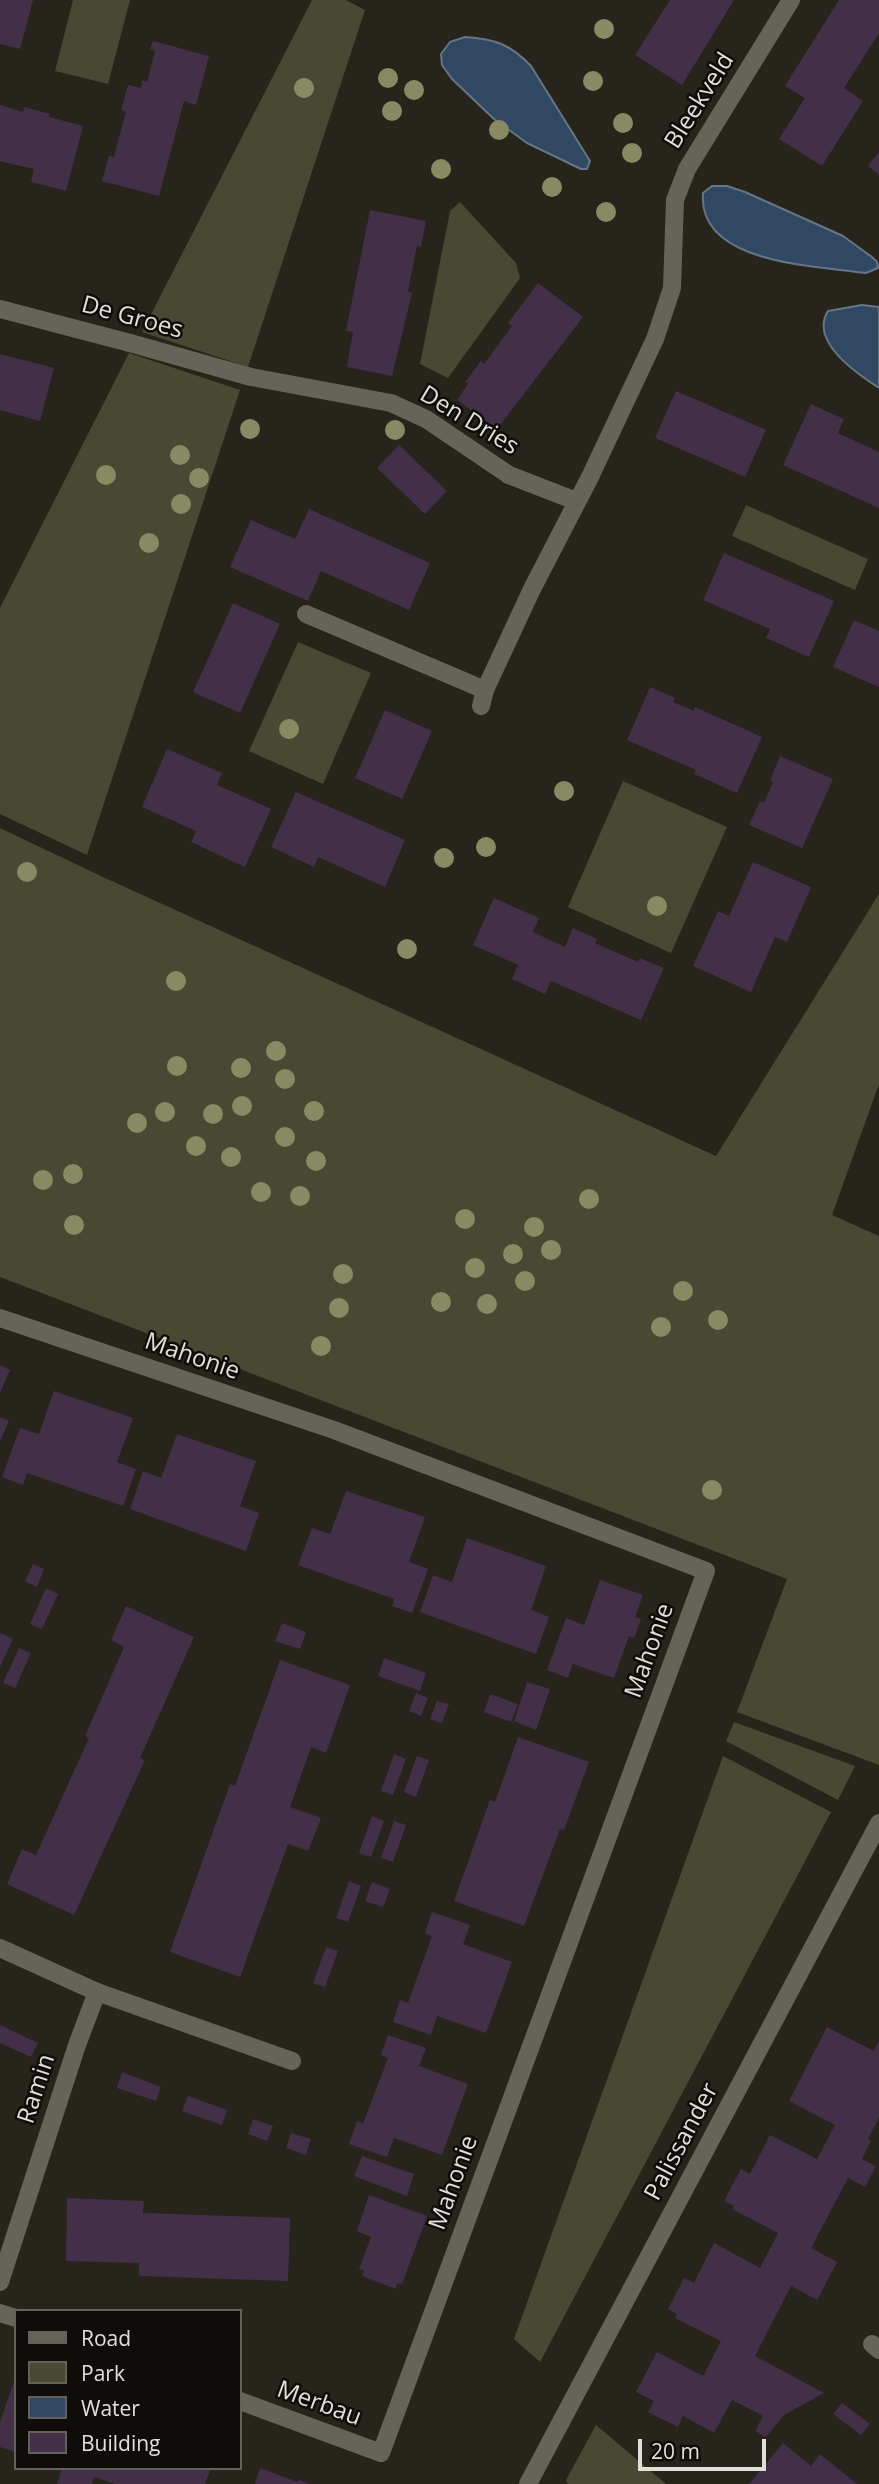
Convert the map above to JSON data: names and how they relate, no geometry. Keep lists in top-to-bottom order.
{
  "streets": {
    "street": [
      "Bleekveld",
      "De Groes",
      "Den Dries",
      "Mahonie",
      "Ramin",
      "Palissander",
      "Merbau"
    ]
  },
  "crossings": [
    ["Bleekveld", "Den Dries"],
    ["De Groes", "Den Dries"],
    ["Mahonie", "Merbau"]
  ],
  "legend": [
    "Road",
    "Park",
    "Water",
    "Building"
  ],
  "scale_bar": "20 m"
}
